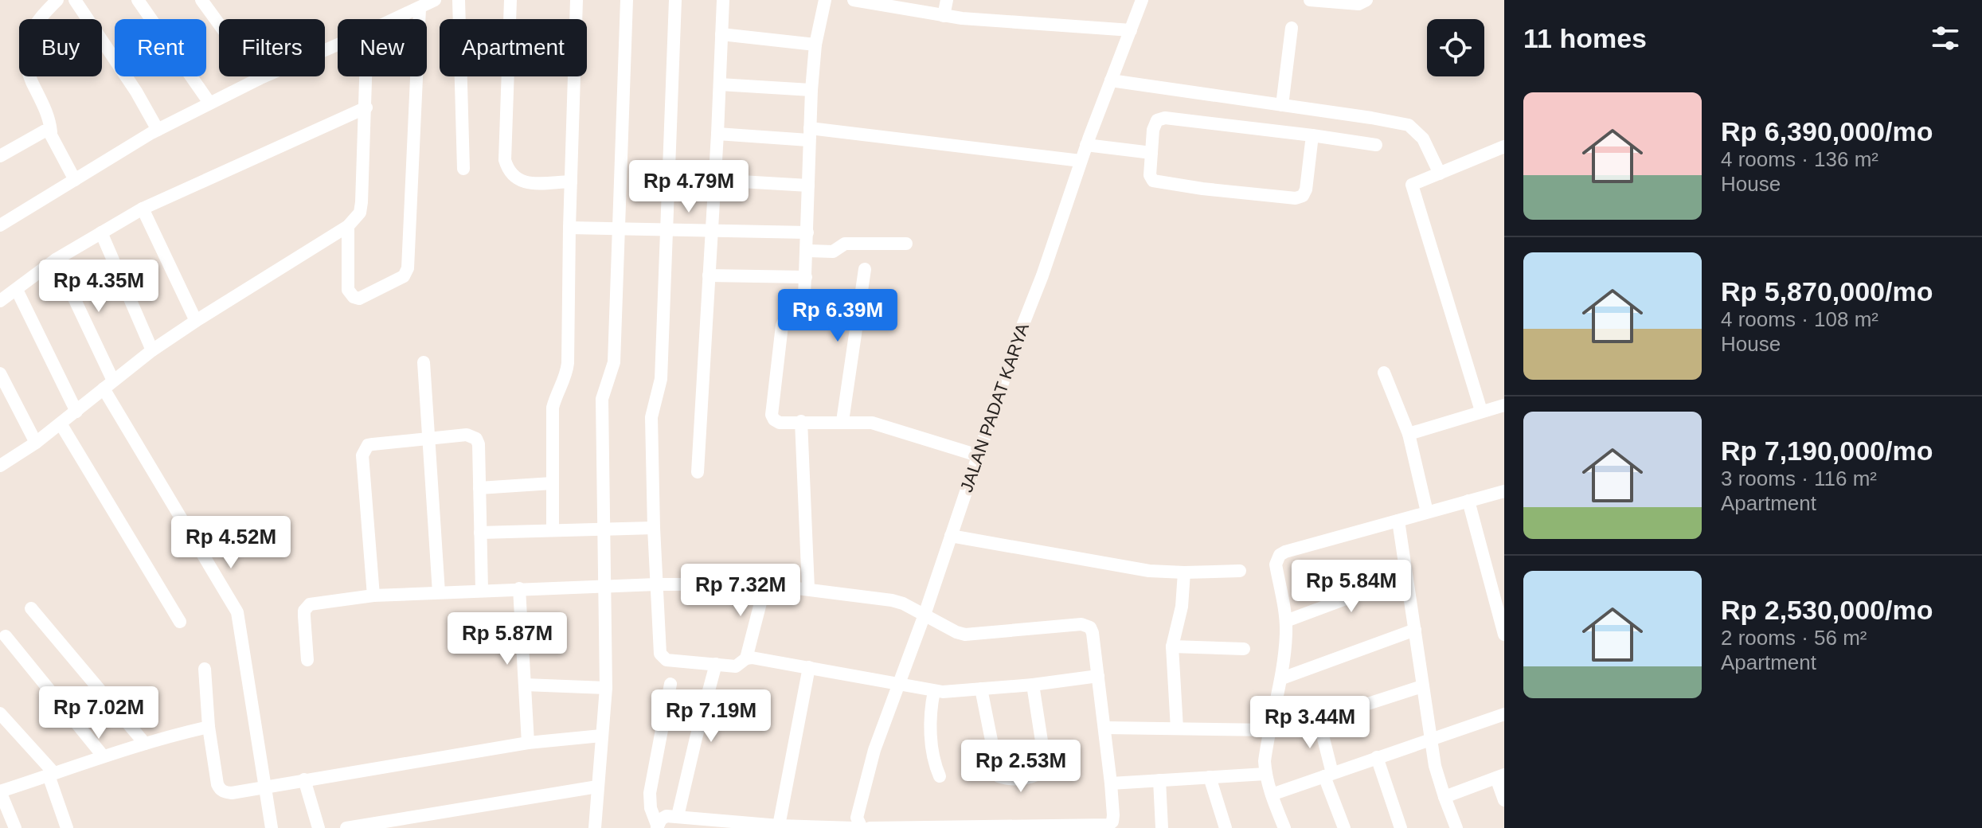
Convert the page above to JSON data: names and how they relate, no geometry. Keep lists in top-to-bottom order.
{
  "streets": {
    "street": ["JALAN PADAT KARYA"]
  },
  "page": {
    "heading": "11 homes",
    "chip": [
      "Buy",
      "Rent",
      "Filters",
      "New",
      "Apartment"
    ],
    "list": [
      {
        "name": "Rp 6,390,000/mo",
        "note": "4 rooms · 136 m² · House"
      },
      {
        "name": "Rp 5,870,000/mo",
        "note": "4 rooms · 108 m² · House"
      },
      {
        "name": "Rp 7,190,000/mo",
        "note": "3 rooms · 116 m² · Apartment"
      },
      {
        "name": "Rp 2,530,000/mo",
        "note": "2 rooms · 56 m² · Apartment"
      }
    ],
    "price": [
      "Rp 4.79M",
      "Rp 4.35M",
      "Rp 6.39M",
      "Rp 4.52M",
      "Rp 5.84M",
      "Rp 7.32M",
      "Rp 5.87M",
      "Rp 7.02M",
      "Rp 7.19M",
      "Rp 3.44M",
      "Rp 2.53M"
    ]
  }
}
